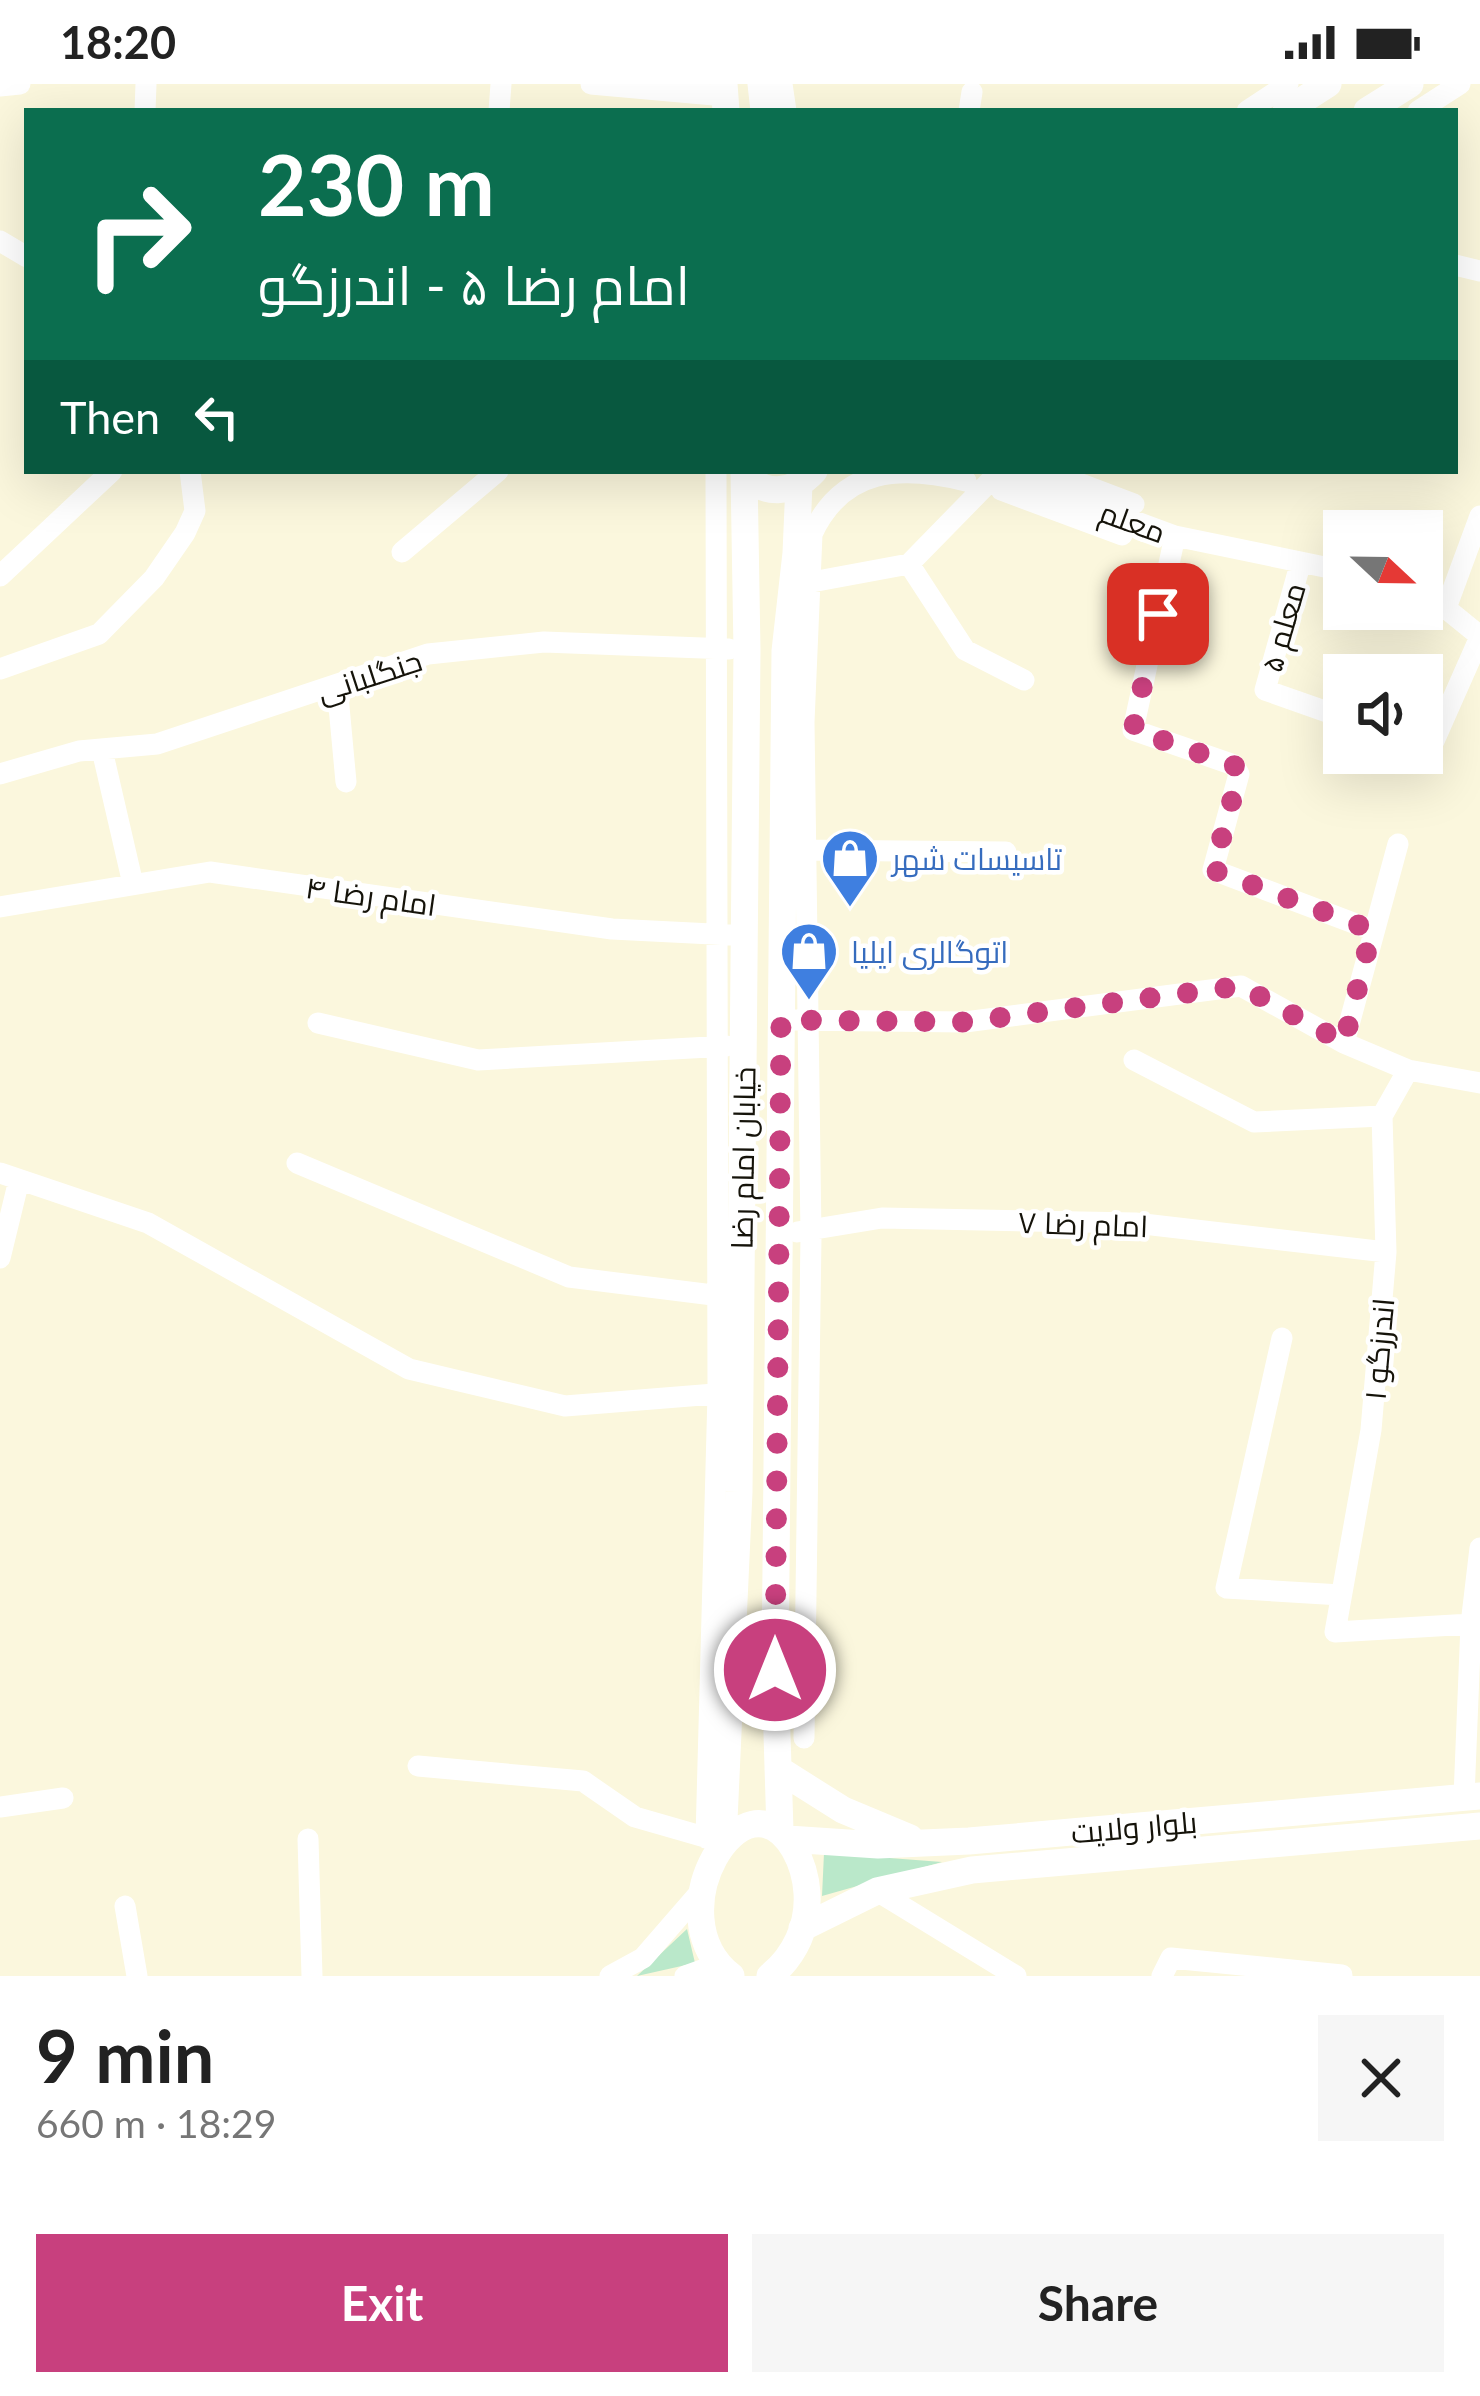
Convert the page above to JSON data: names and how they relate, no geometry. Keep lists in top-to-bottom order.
{
  "streets": {
    "main road": ["خیابان امام رضا", "بلوار ولایت"],
    "street": [
      "معلم",
      "معلم ۵",
      "جنگلبانی",
      "امام رضا ۴",
      "امام رضا ۷",
      "اندرزگو ۱"
    ]
  },
  "crossings": [
    ["معلم", "معلم ۵"],
    ["جنگلبانی", "خیابان امام رضا"],
    ["امام رضا ۴", "خیابان امام رضا"],
    ["خیابان امام رضا", "امام رضا ۷"],
    ["خیابان امام رضا", "بلوار ولایت"],
    ["امام رضا ۷", "اندرزگو ۱"]
  ],
  "places": {
    "shop": ["تاسیسات شهر", "اتوگالری ایلیا"]
  },
  "north": "right",
  "page": {
    "status": "18:20",
    "turn": ["230 m", "امام رضا ۵ - اندرزگو"],
    "then": "Then",
    "heading": ["9 min", "660 m · 18:29"],
    "buttons": ["Exit", "Share"]
  }
}
